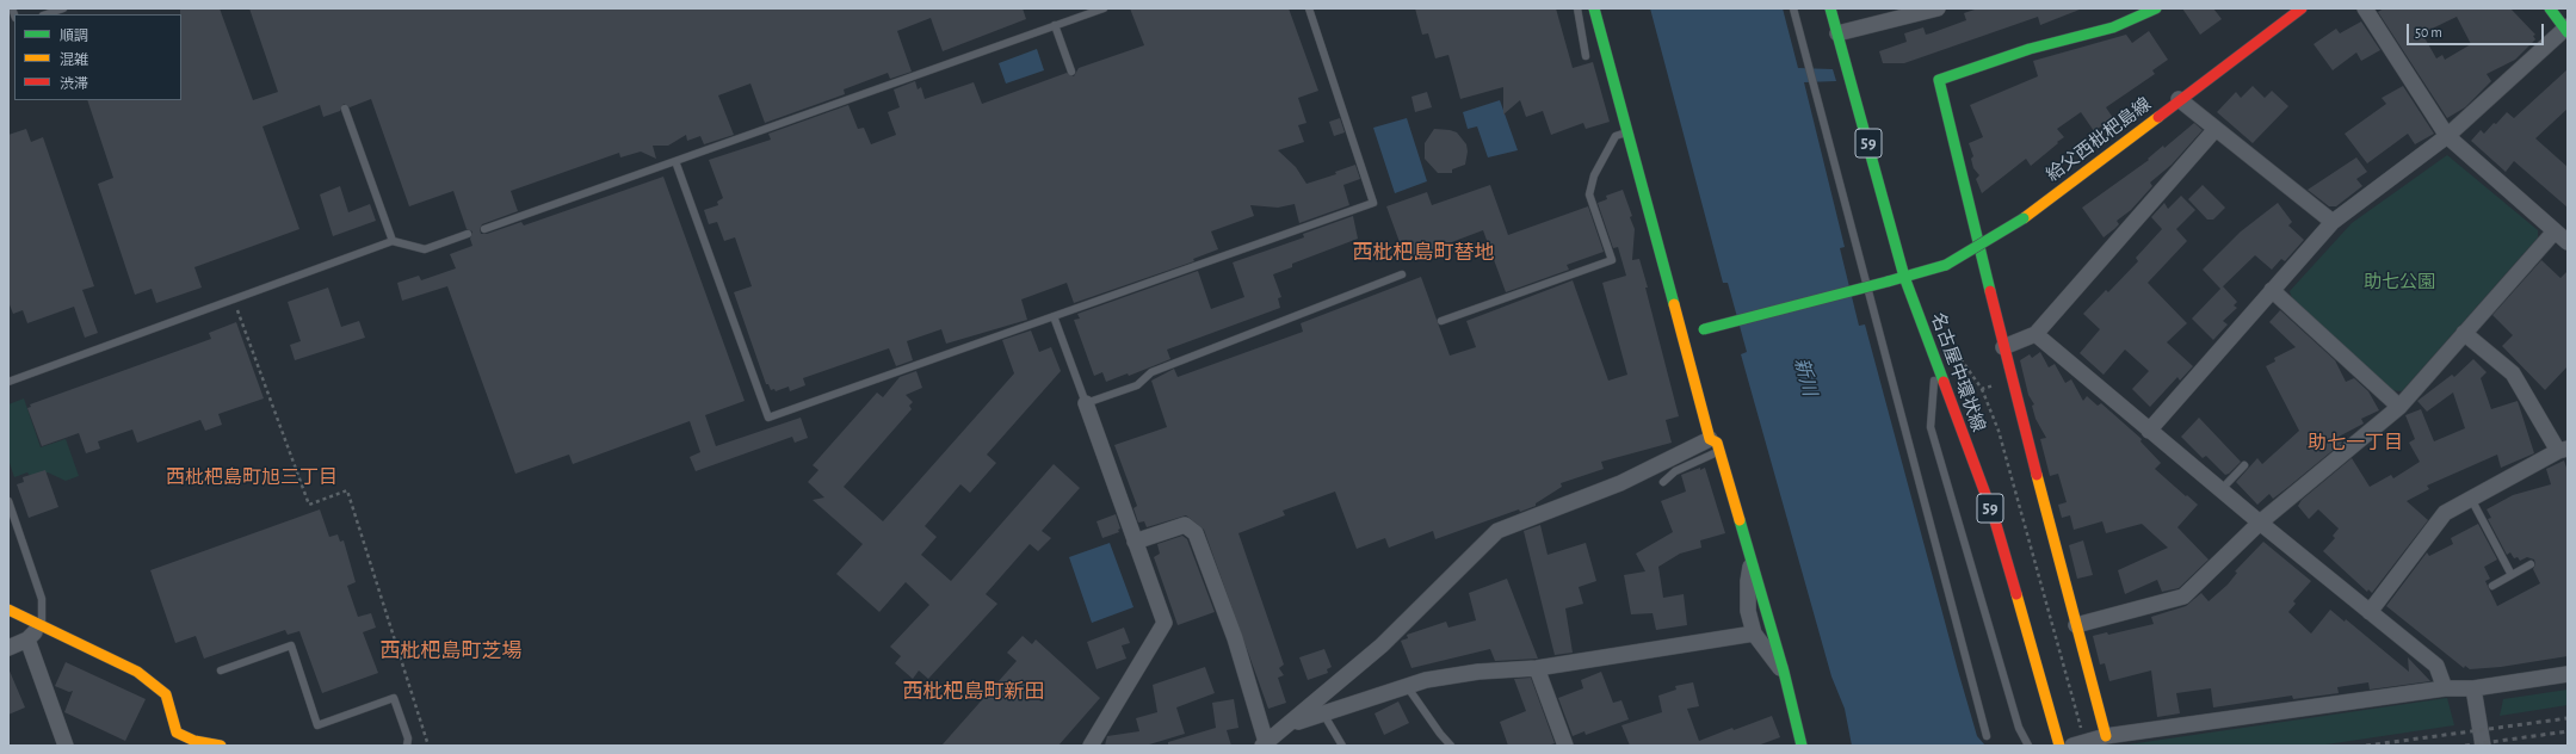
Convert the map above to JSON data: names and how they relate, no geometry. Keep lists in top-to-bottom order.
{
  "streets": {
    "street": ["給父西枇杷島線", "59", "名古屋中環状線"]
  },
  "crossings": [
    ["給父西枇杷島線", "名古屋中環状線"]
  ],
  "districts": [
    "西枇杷島町替地",
    "助七一丁目",
    "西枇杷島町旭三丁目",
    "西枇杷島町芝場",
    "西枇杷島町新田"
  ],
  "water": ["新川"],
  "parks": ["助七公園"],
  "legend": ["順調", "混雑", "渋滞"],
  "scale_bar": "50 m"
}
